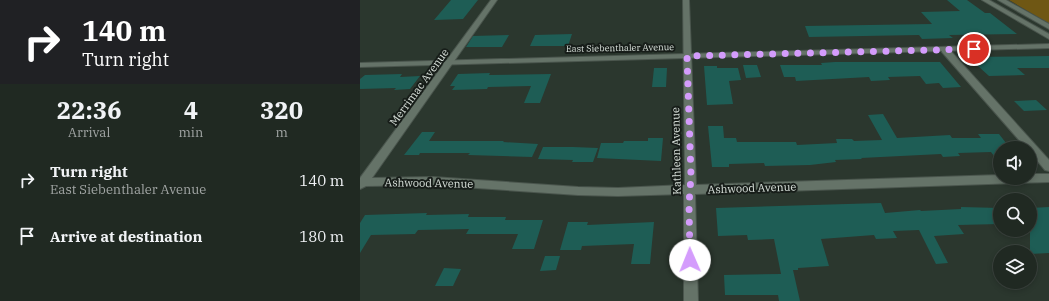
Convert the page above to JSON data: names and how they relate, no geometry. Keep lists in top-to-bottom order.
{
  "streets": {
    "street": [
      "East Siebenthaler Avenue",
      "Merrimac Avenue",
      "Kathleen Avenue",
      "Ashwood Avenue"
    ]
  },
  "crossings": [
    ["East Siebenthaler Avenue", "Merrimac Avenue"],
    ["East Siebenthaler Avenue", "Kathleen Avenue"],
    ["Merrimac Avenue", "Ashwood Avenue"],
    ["Kathleen Avenue", "Ashwood Avenue"]
  ],
  "page": {
    "turn": ["140 m", "Turn right"],
    "eta": [
      "22:36",
      "Arrival",
      "4",
      "min",
      "320",
      "m"
    ],
    "list": [
      {
        "name": "Turn right",
        "note": "East Siebenthaler Avenue",
        "value": "140 m"
      },
      {
        "name": "Arrive at destination",
        "value": "180 m"
      }
    ]
  }
}
